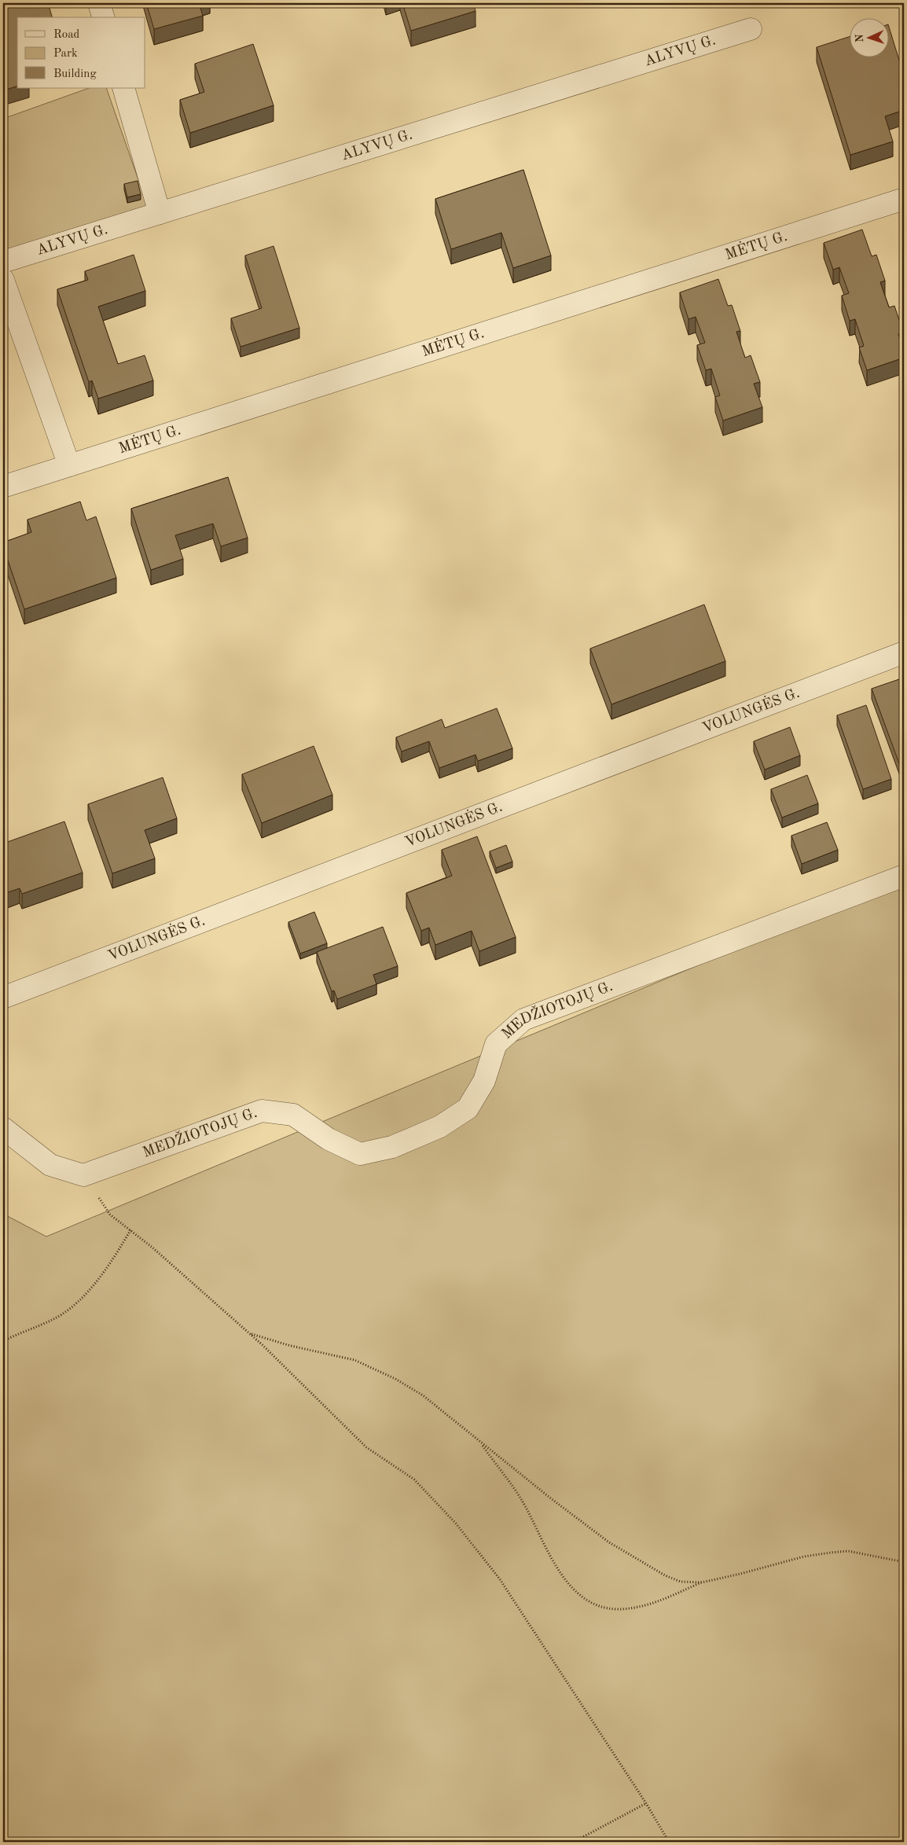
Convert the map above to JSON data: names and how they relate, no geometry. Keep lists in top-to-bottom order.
{
  "streets": {
    "street": [
      "ALYVŲ G.",
      "MĖTŲ G.",
      "VOLUNGĖS G.",
      "MEDŽIOTOJŲ G."
    ]
  },
  "legend": ["Road", "Park", "Building"],
  "north": "left"
}
